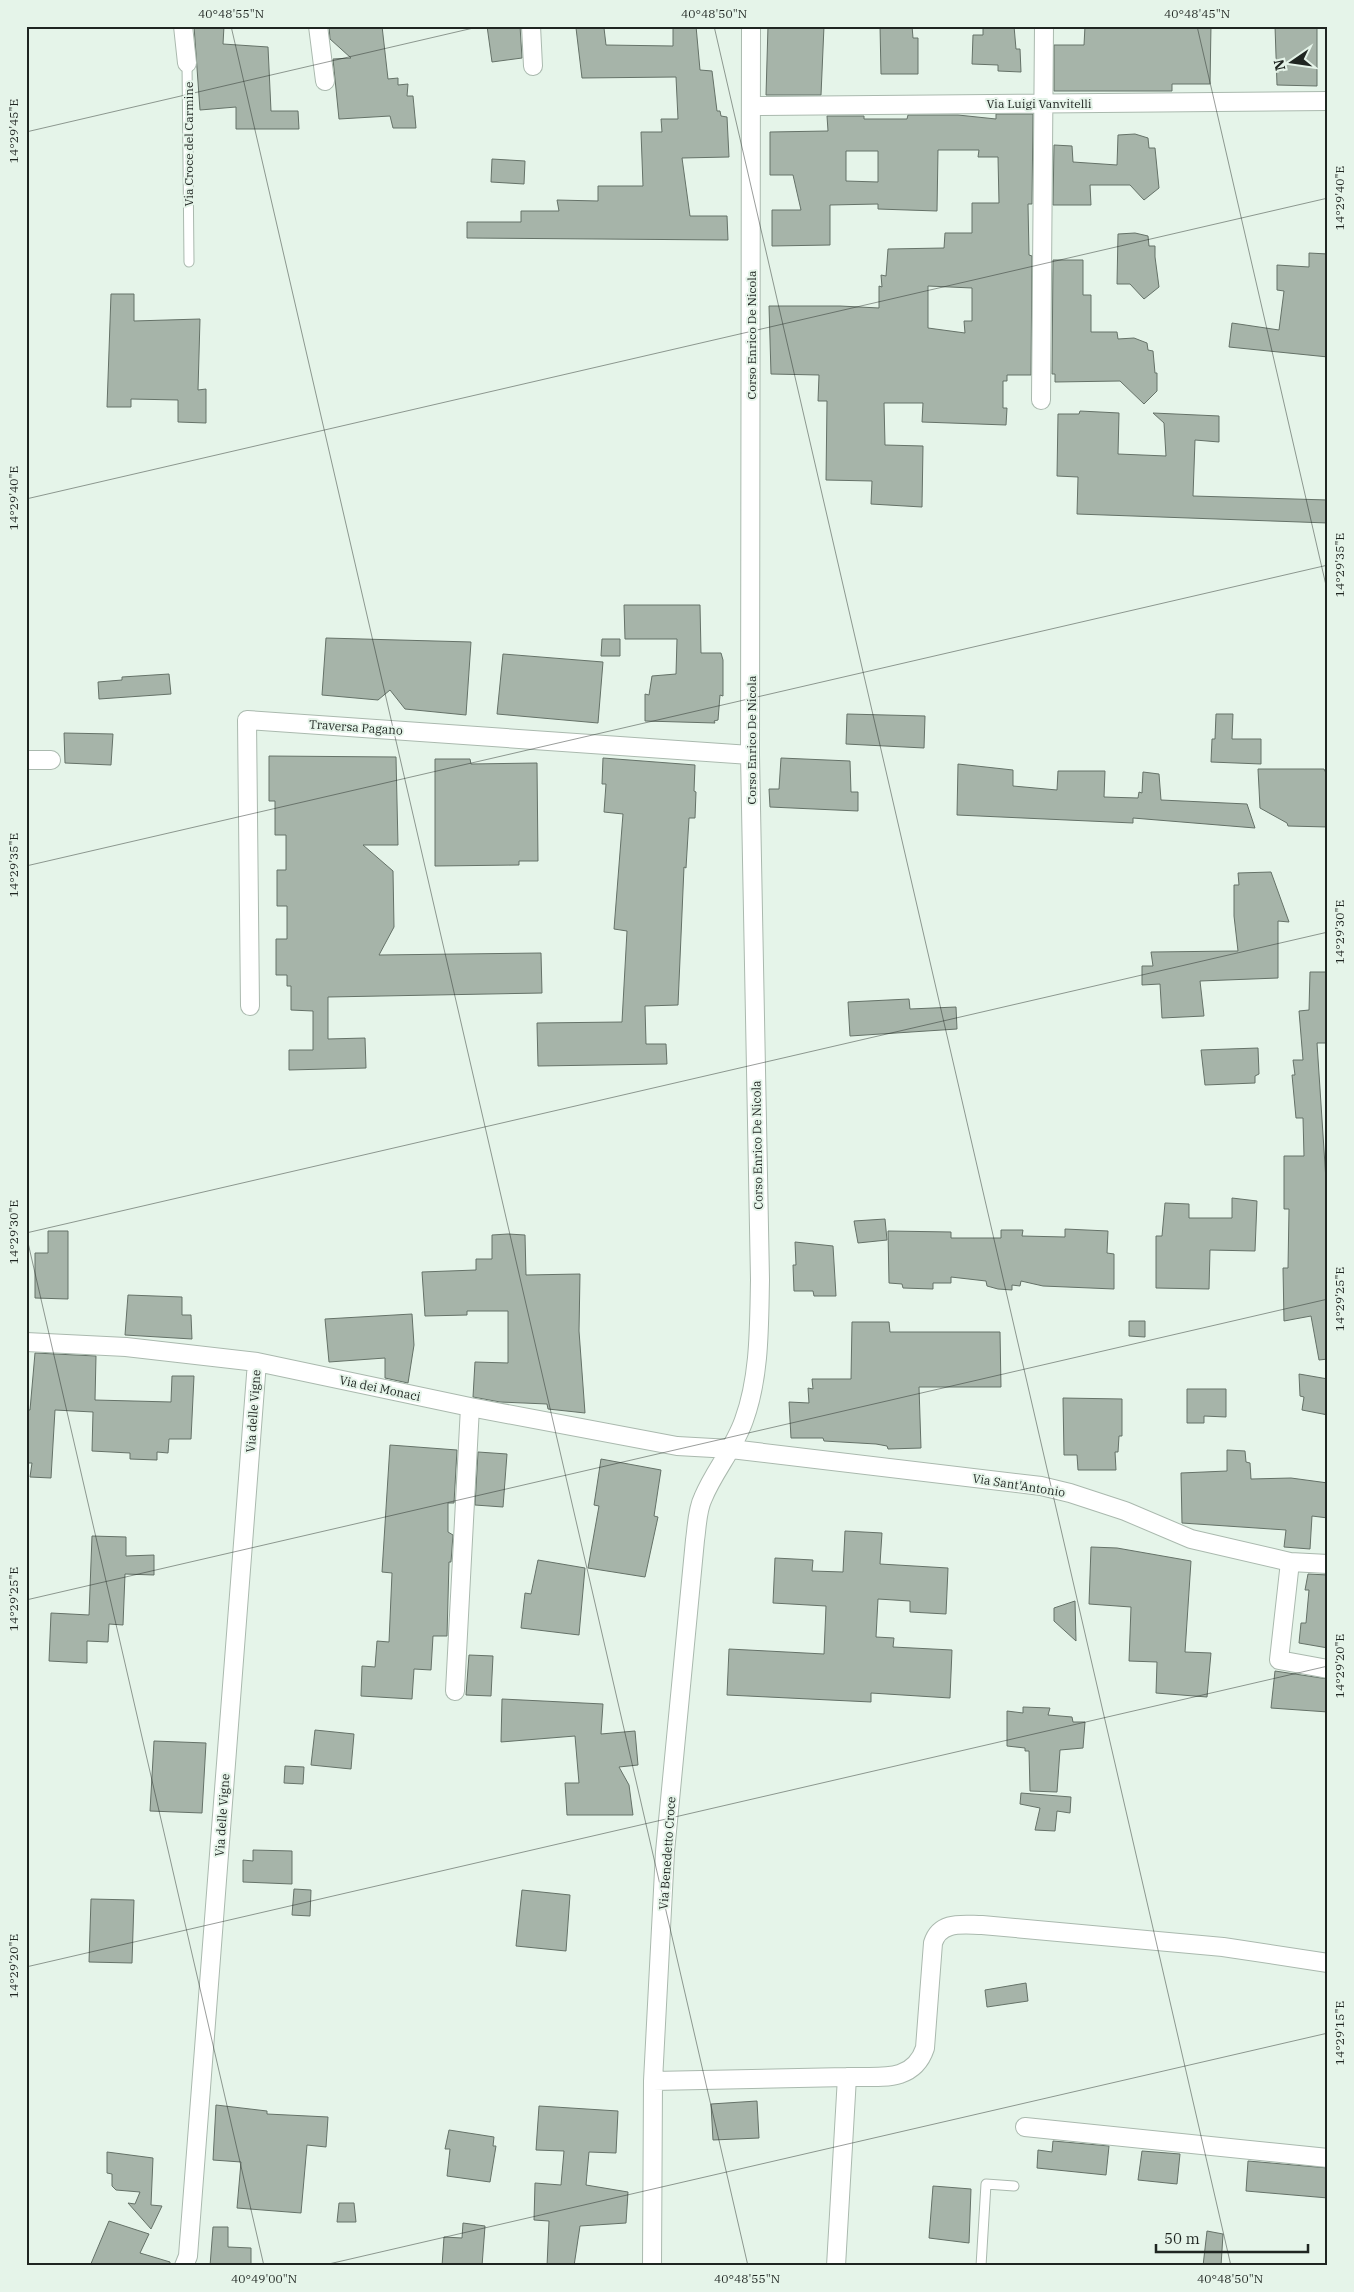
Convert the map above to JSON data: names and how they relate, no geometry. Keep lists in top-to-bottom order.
{
  "streets": {
    "street": [
      "Via Luigi Vanvitelli",
      "Via Croce del Carmine",
      "Corso Enrico De Nicola",
      "Traversa Pagano",
      "Via dei Monaci",
      "Via delle Vigne",
      "Via Sant'Antonio",
      "Via Benedetto Croce"
    ]
  },
  "crossings": [
    ["Via Luigi Vanvitelli", "Corso Enrico De Nicola"],
    ["Corso Enrico De Nicola", "Traversa Pagano"],
    ["Corso Enrico De Nicola", "Via dei Monaci"],
    ["Corso Enrico De Nicola", "Via Sant'Antonio"],
    ["Corso Enrico De Nicola", "Via Benedetto Croce"],
    ["Via dei Monaci", "Via delle Vigne"],
    ["Via dei Monaci", "Via Sant'Antonio"],
    ["Via dei Monaci", "Via Benedetto Croce"],
    ["Via Sant'Antonio", "Via Benedetto Croce"]
  ],
  "scale_bar": "50 m",
  "north": "left",
  "coordinates": [
    "40°48'55\"N",
    "40°48'50\"N",
    "40°48'45\"N",
    "14°29'45\"E",
    "14°29'40\"E",
    "14°29'35\"E",
    "14°29'30\"E",
    "14°29'25\"E",
    "14°29'20\"E",
    "14°29'15\"E",
    "40°49'00\"N"
  ]
}
